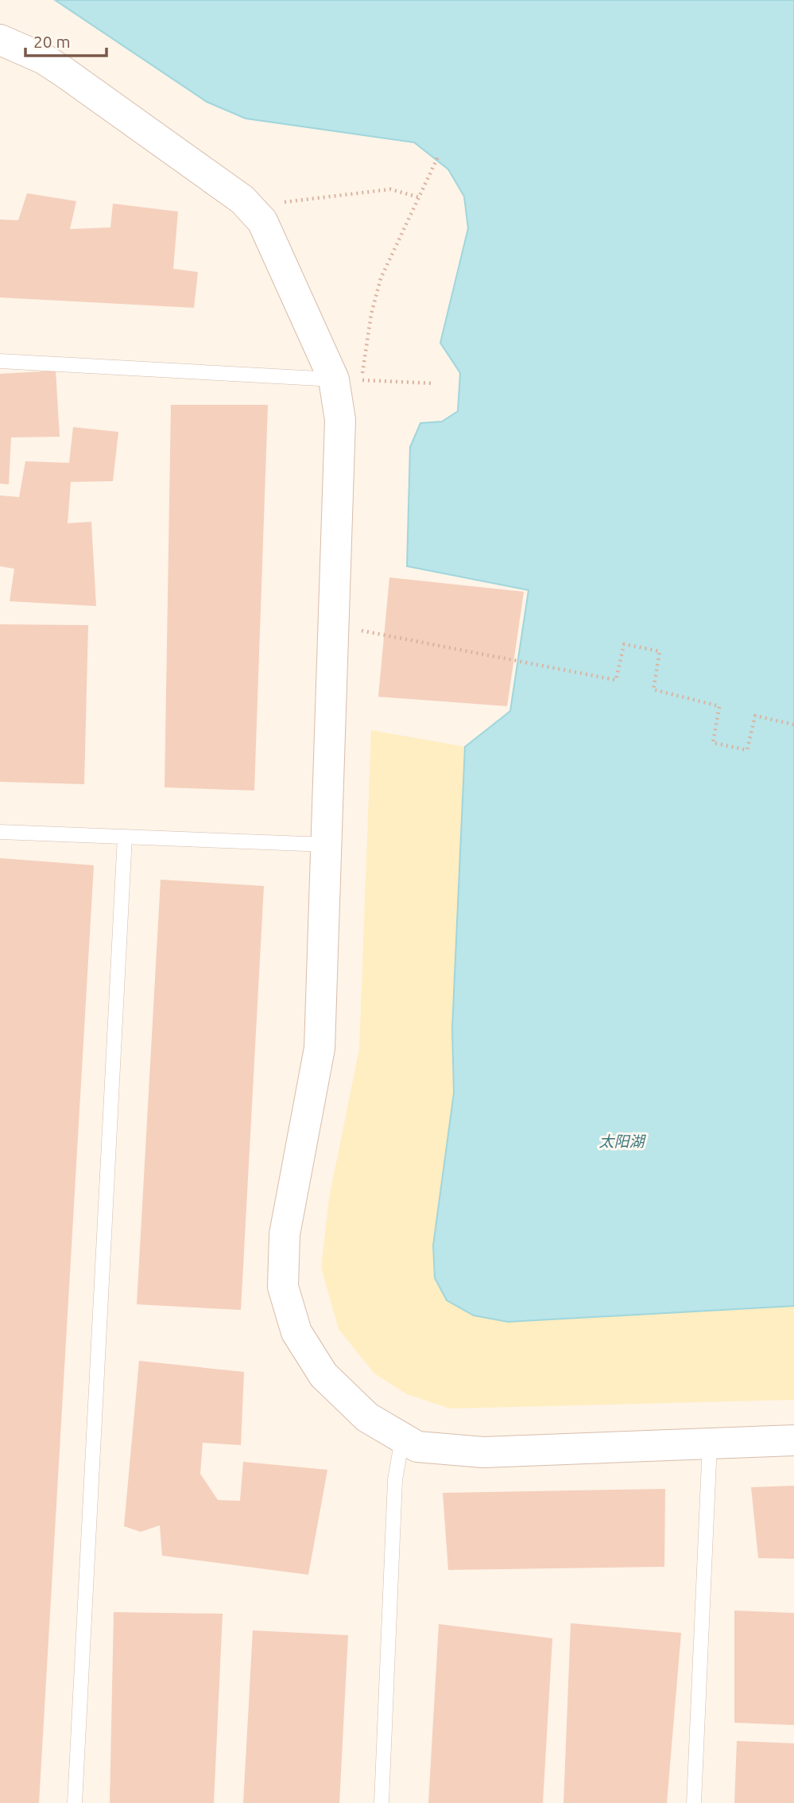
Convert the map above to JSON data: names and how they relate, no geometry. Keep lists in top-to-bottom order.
{
  "water": ["太阳湖"],
  "scale_bar": "20 m"
}
